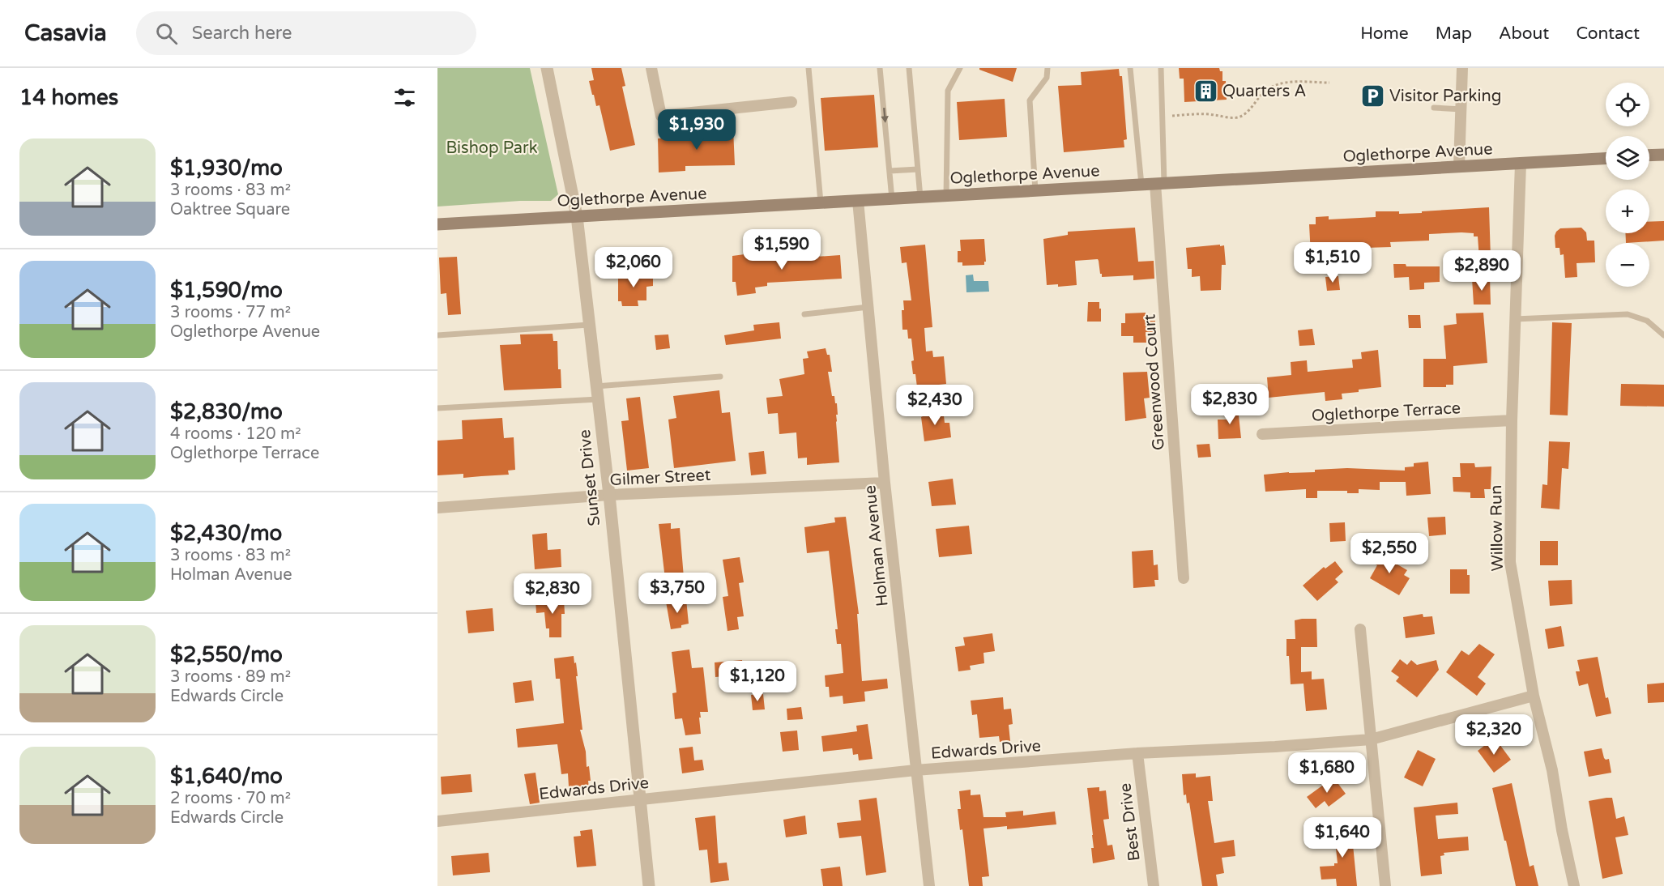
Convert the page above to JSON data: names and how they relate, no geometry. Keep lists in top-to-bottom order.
{
  "streets": {
    "main road": ["Oglethorpe Avenue"],
    "street": [
      "Greenwood Court",
      "Oglethorpe Terrace",
      "Gilmer Street",
      "Sunset Drive",
      "Willow Run",
      "Holman Avenue",
      "Edwards Drive",
      "Best Drive"
    ]
  },
  "crossings": [
    ["Oglethorpe Avenue", "Greenwood Court"],
    ["Oglethorpe Avenue", "Sunset Drive"],
    ["Oglethorpe Avenue", "Willow Run"],
    ["Oglethorpe Avenue", "Holman Avenue"],
    ["Oglethorpe Terrace", "Willow Run"],
    ["Gilmer Street", "Sunset Drive"],
    ["Gilmer Street", "Holman Avenue"],
    ["Sunset Drive", "Edwards Drive"],
    ["Willow Run", "Edwards Drive"],
    ["Holman Avenue", "Edwards Drive"],
    ["Edwards Drive", "Best Drive"]
  ],
  "parks": ["Bishop Park"],
  "places": {
    "building": ["Quarters A"],
    "parking": ["Visitor Parking"]
  },
  "page": {
    "header": "Casavia",
    "search": "Search here",
    "nav": [
      "Home",
      "Map",
      "About",
      "Contact"
    ],
    "heading": "14 homes",
    "map_buttons": ["+", "−"],
    "price": [
      "$1,930",
      "$1,590",
      "$1,510",
      "$2,060",
      "$2,890",
      "$2,830",
      "$2,430",
      "$2,550",
      "$3,750",
      "$2,830",
      "$1,120",
      "$2,320",
      "$1,680",
      "$1,640"
    ],
    "list": [
      {
        "name": "$1,930/mo",
        "note": "3 rooms · 83 m² · Oaktree Square"
      },
      {
        "name": "$1,590/mo",
        "note": "3 rooms · 77 m² · Oglethorpe Avenue"
      },
      {
        "name": "$2,830/mo",
        "note": "4 rooms · 120 m² · Oglethorpe Terrace"
      },
      {
        "name": "$2,430/mo",
        "note": "3 rooms · 83 m² · Holman Avenue"
      },
      {
        "name": "$2,550/mo",
        "note": "3 rooms · 89 m² · Edwards Circle"
      },
      {
        "name": "$1,640/mo",
        "note": "2 rooms · 70 m² · Edwards Circle"
      }
    ]
  }
}
